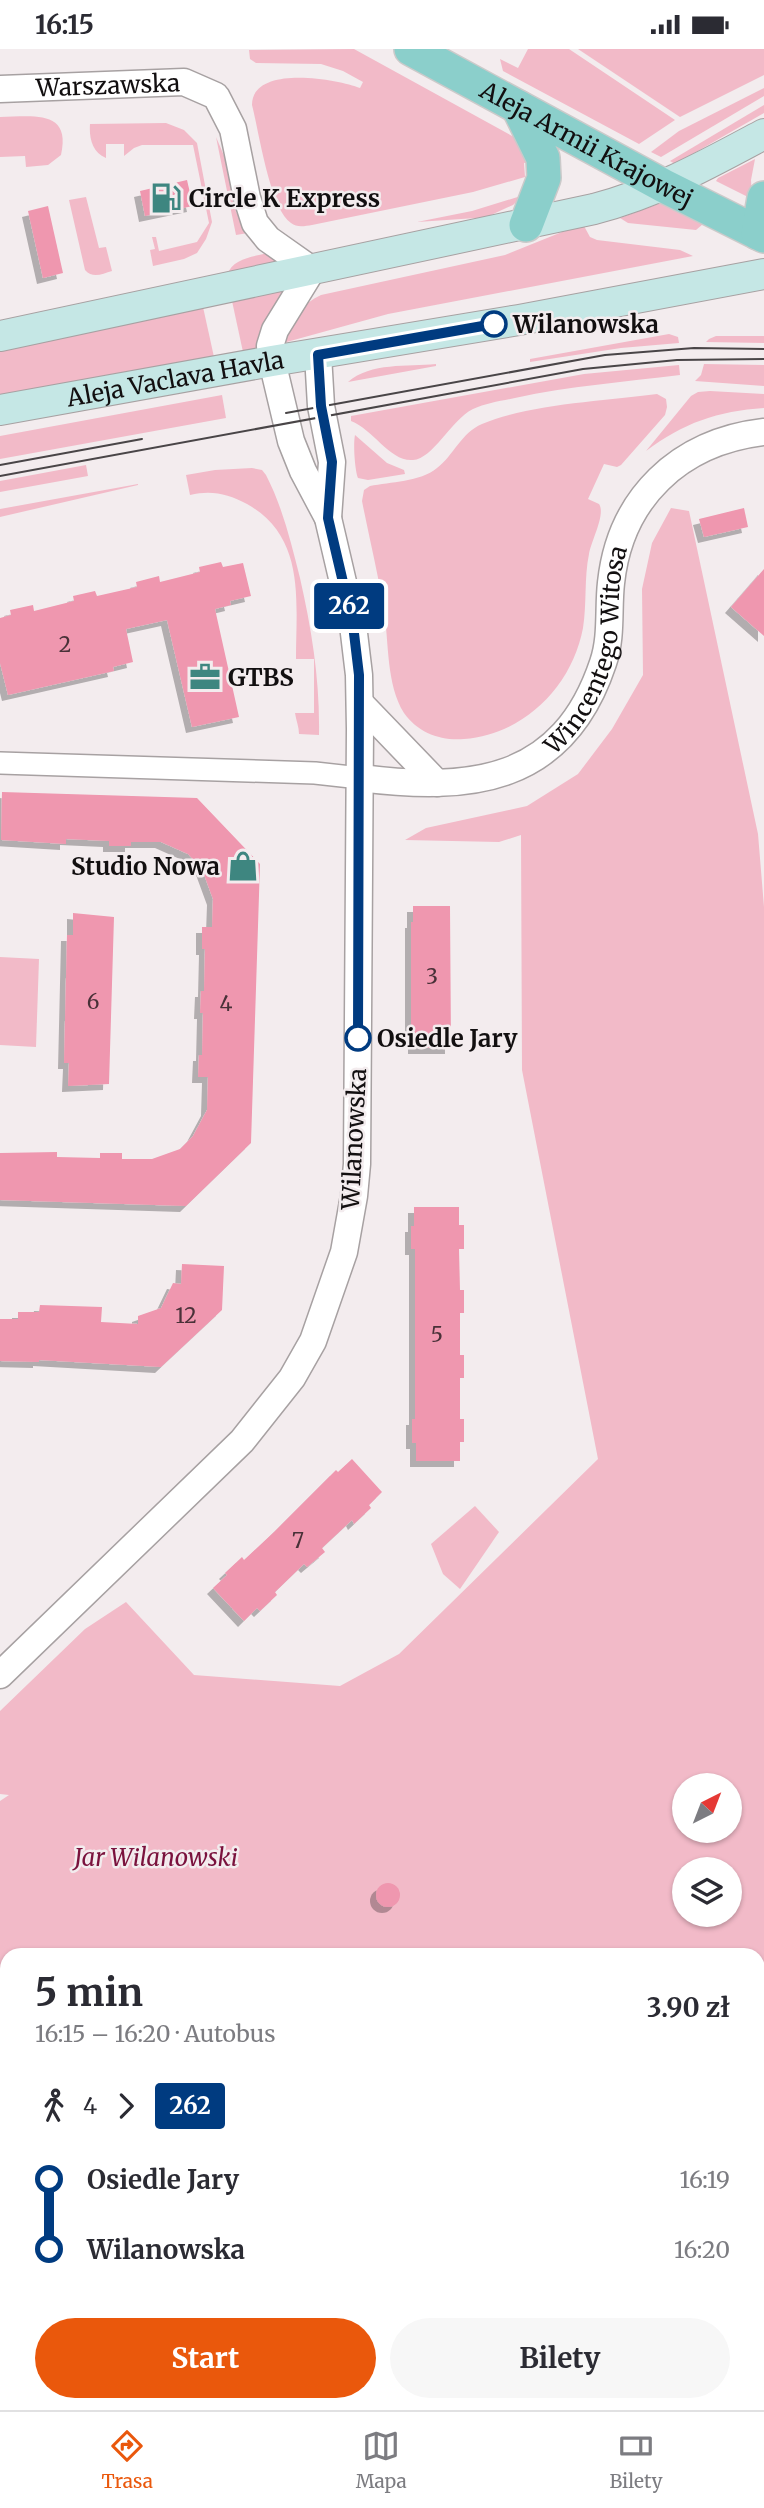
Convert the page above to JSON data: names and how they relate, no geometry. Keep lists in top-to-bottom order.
{
  "streets": {
    "main road": ["Aleja Armii Krajowej", "Aleja Vaclava Havla"],
    "street": ["Warszawska", "Wincentego Witosa", "Wilanowska"]
  },
  "crossings": [
    ["Warszawska", "Wilanowska"],
    ["Aleja Vaclava Havla", "Wilanowska"],
    ["Wincentego Witosa", "Wilanowska"]
  ],
  "parks": ["Jar Wilanowski"],
  "places": {
    "fuel station": ["Circle K Express"],
    "other": ["Wilanowska", "Osiedle Jary"],
    "office": ["GTBS"],
    "shop": ["Studio Nowa"]
  },
  "lines": ["bus line 262"],
  "house_numbers": [
    "2",
    "3",
    "6",
    "4",
    "12",
    "5",
    "7"
  ],
  "north": "top right",
  "page": {
    "status": "16:15",
    "on_map": "262",
    "heading": ["5 min", "16:15 – 16:20 · Autobus", "3.90 zł"],
    "legs": ["4", "262"],
    "list": [
      {
        "name": "Osiedle Jary",
        "value": "16:19"
      },
      {
        "name": "Wilanowska",
        "value": "16:20"
      }
    ],
    "buttons": ["Start", "Bilety"],
    "tabs": ["Trasa", "Mapa", "Bilety"]
  }
}
